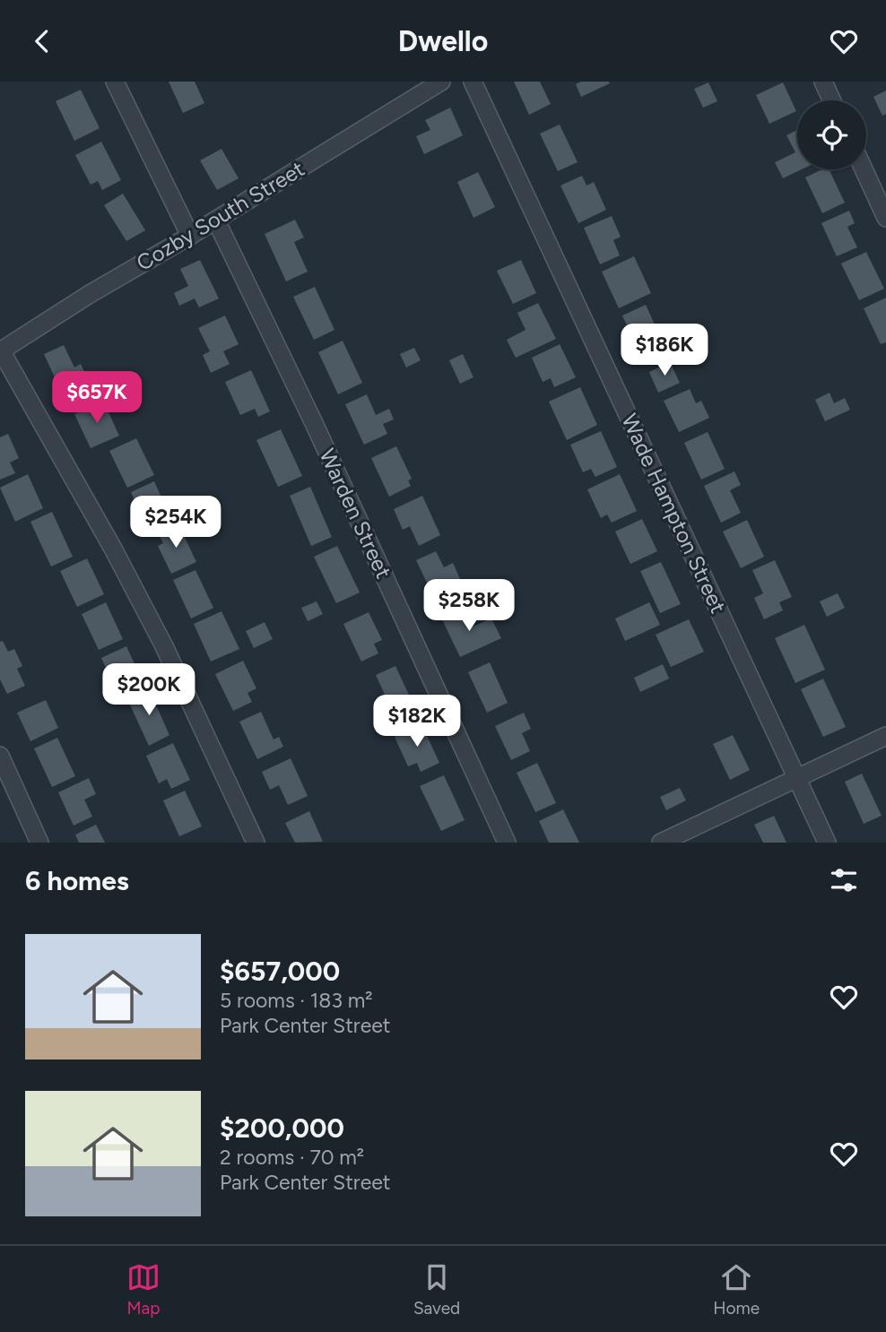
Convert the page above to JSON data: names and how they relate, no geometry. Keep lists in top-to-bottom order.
{
  "streets": {
    "street": ["Cozby South Street", "Warden Street", "Wade Hampton Street"]
  },
  "crossings": [
    ["Cozby South Street", "Warden Street"]
  ],
  "page": {
    "header": "Dwello",
    "price": [
      "$186K",
      "$657K",
      "$254K",
      "$258K",
      "$200K",
      "$182K"
    ],
    "heading": "6 homes",
    "list": [
      {
        "name": "$657,000",
        "note": "5 rooms · 183 m² · Park Center Street"
      },
      {
        "name": "$200,000",
        "note": "2 rooms · 70 m² · Park Center Street"
      }
    ],
    "tabs": ["Map", "Saved", "Home"]
  }
}
